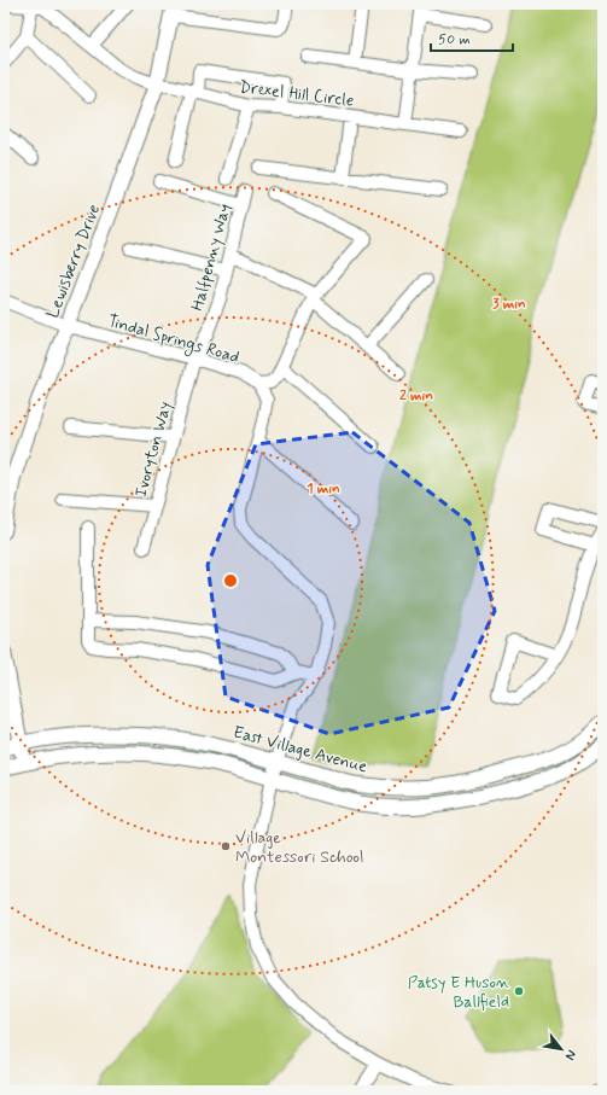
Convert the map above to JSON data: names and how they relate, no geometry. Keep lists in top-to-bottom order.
{
  "streets": {
    "street": [
      "Drexel Hill Circle",
      "Halfpenny Way",
      "Lewisberry Drive",
      "Tindal Springs Road",
      "Ivoryton Way",
      "East Village Avenue"
    ]
  },
  "crossings": [
    ["Drexel Hill Circle", "Lewisberry Drive"],
    ["Halfpenny Way", "Tindal Springs Road"],
    ["Halfpenny Way", "Ivoryton Way"],
    ["Lewisberry Drive", "Tindal Springs Road"],
    ["Tindal Springs Road", "Ivoryton Way"]
  ],
  "places": ["Village Montessori School", "Patsy E Huson Ballfield"],
  "scale_bar": "50 m",
  "north": "bottom right",
  "rings": ["3 min", "2 min", "1 min"]
}
